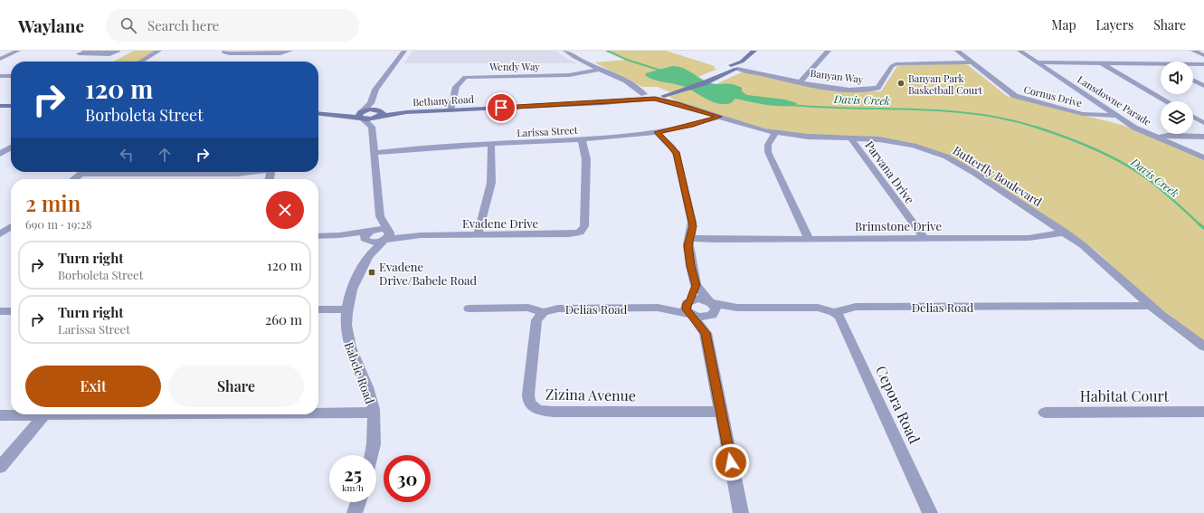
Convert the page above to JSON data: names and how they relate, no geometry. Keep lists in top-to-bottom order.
{
  "streets": {
    "street": [
      "Wendy Way",
      "Banyan Way",
      "Cornus Drive",
      "Bethany Road",
      "Lansdowne Parade",
      "Larissa Street",
      "Parvana Drive",
      "Butterfly Boulevard",
      "Evadene Drive",
      "Brimstone Drive",
      "Delias Road",
      "Babele Road",
      "Zizina Avenue",
      "Habitat Court",
      "Cepora Road"
    ]
  },
  "crossings": [
    ["Wendy Way", "Bethany Road"],
    ["Wendy Way", "Butterfly Boulevard"],
    ["Banyan Way", "Cornus Drive"],
    ["Banyan Way", "Bethany Road"],
    ["Cornus Drive", "Lansdowne Parade"],
    ["Bethany Road", "Butterfly Boulevard"],
    ["Larissa Street", "Butterfly Boulevard"],
    ["Larissa Street", "Evadene Drive"],
    ["Parvana Drive", "Butterfly Boulevard"],
    ["Parvana Drive", "Brimstone Drive"],
    ["Butterfly Boulevard", "Brimstone Drive"],
    ["Butterfly Boulevard", "Delias Road"],
    ["Evadene Drive", "Babele Road"],
    ["Delias Road", "Zizina Avenue"],
    ["Delias Road", "Cepora Road"]
  ],
  "water": ["Davis Creek"],
  "places": {
    "other": ["Banyan Park Basketball Court"],
    "transit": ["Evadene Drive/Babele Road"]
  },
  "page": {
    "header": "Waylane",
    "search": "Search here",
    "nav": ["Map", "Layers", "Share"],
    "turn": ["120 m", "Borboleta Street"],
    "heading": ["2 min", "690 m · 19:28"],
    "list": [
      {
        "name": "Turn right",
        "note": "Borboleta Street",
        "value": "120 m"
      },
      {
        "name": "Turn right",
        "note": "Larissa Street",
        "value": "260 m"
      }
    ],
    "buttons": ["Exit", "Share"],
    "speed": "25 km/h",
    "limit": "30"
  }
}
